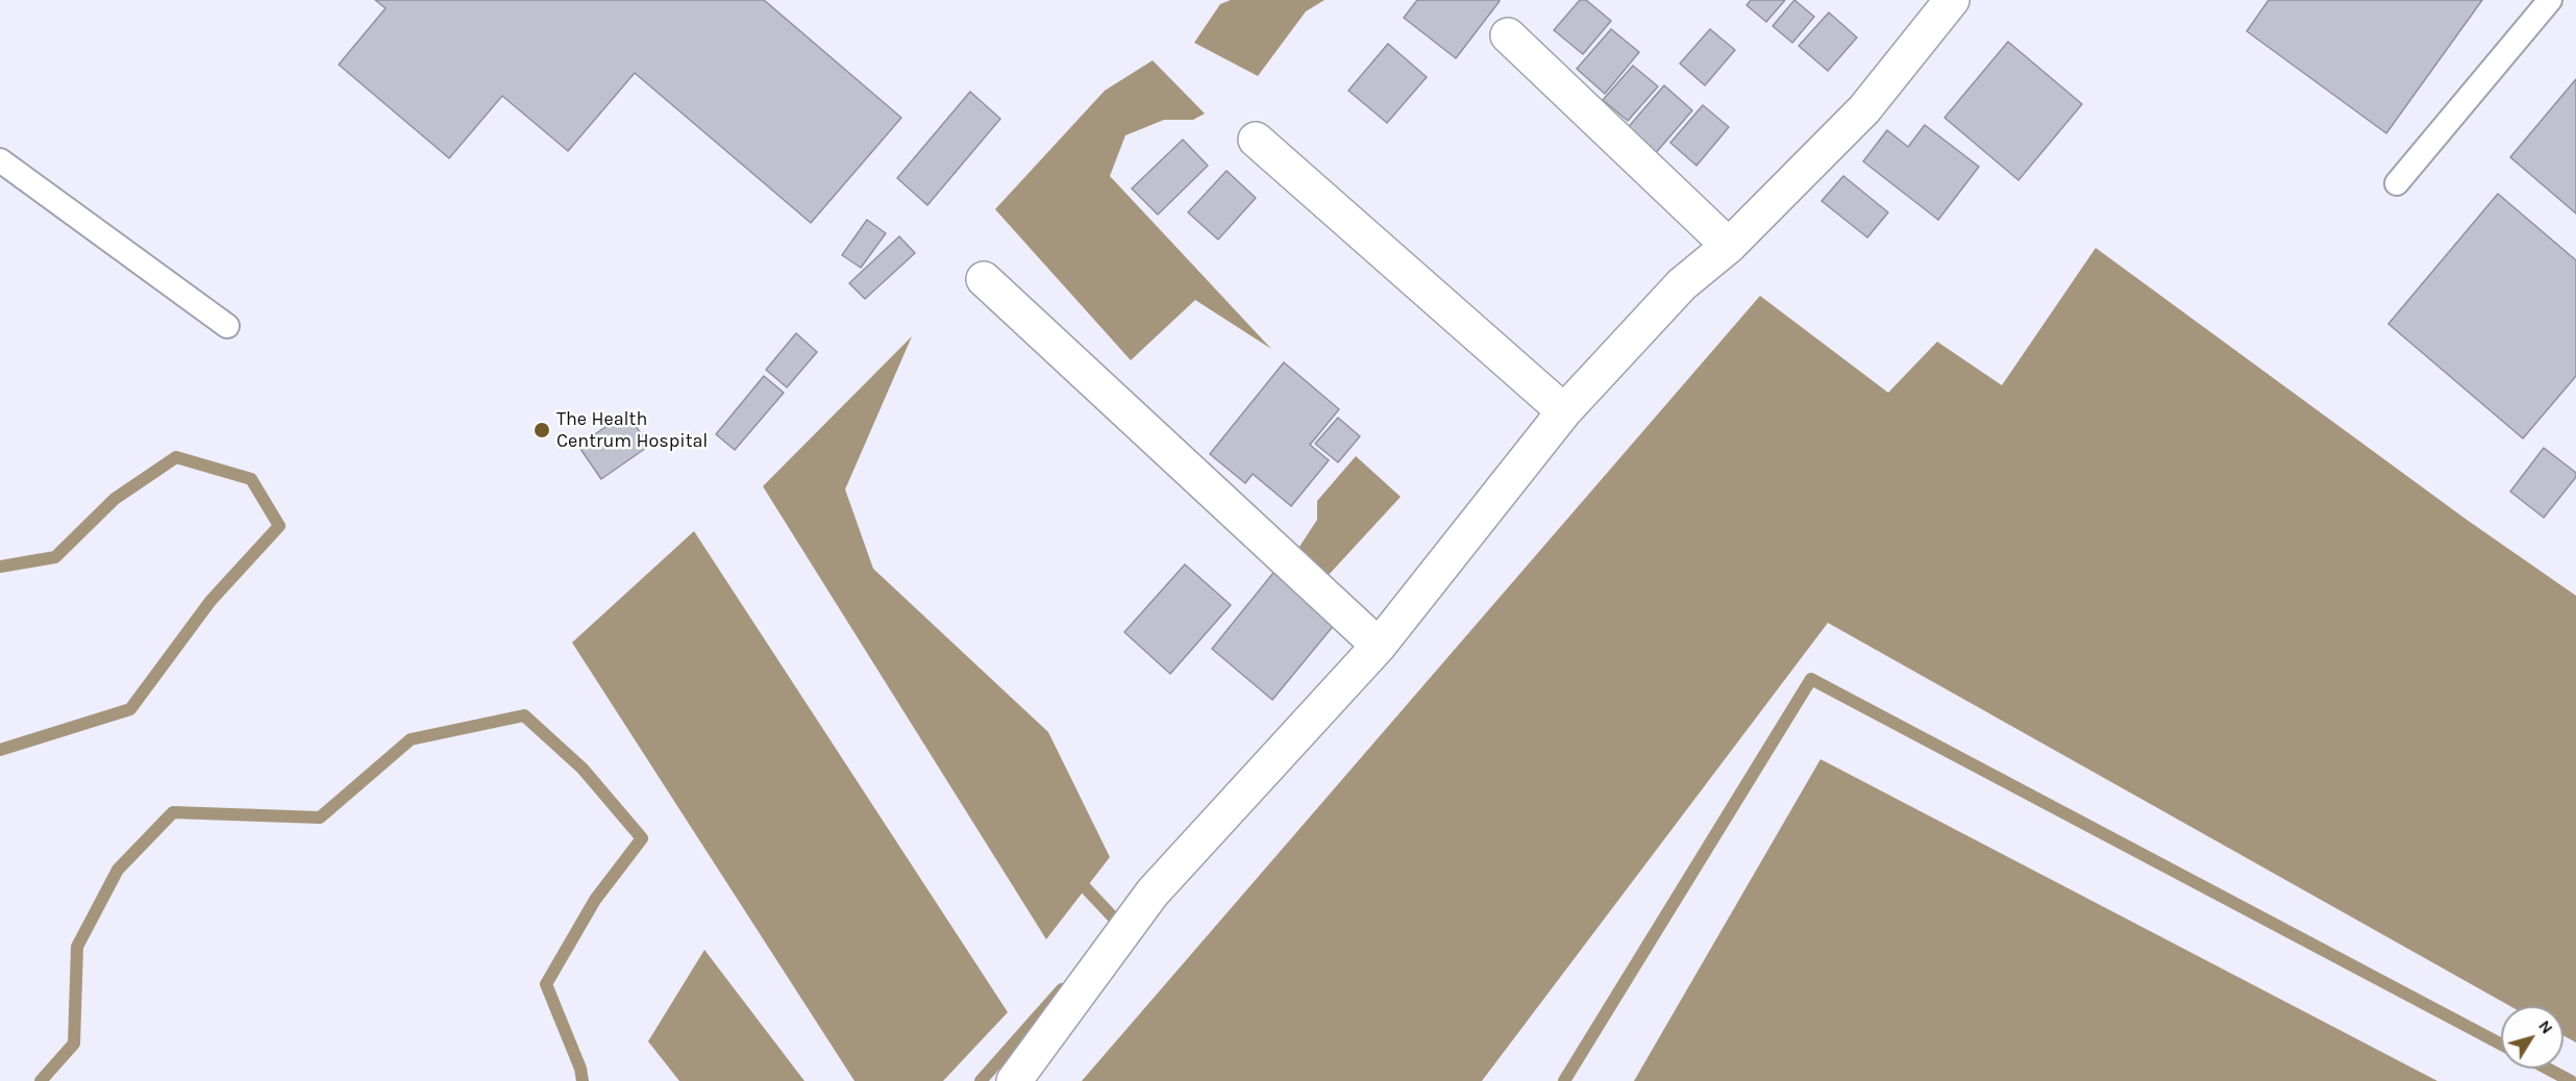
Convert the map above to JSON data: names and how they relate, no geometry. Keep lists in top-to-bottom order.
{
  "places": ["The Health Centrum Hospital"],
  "north": "top right"
}
